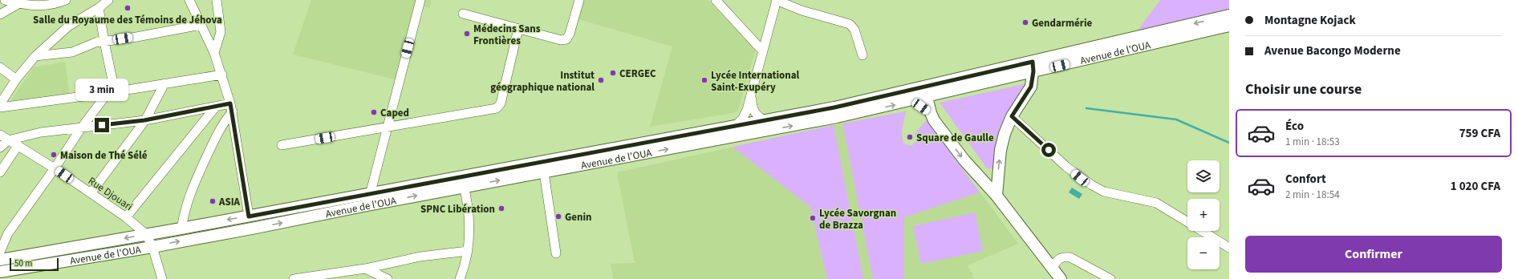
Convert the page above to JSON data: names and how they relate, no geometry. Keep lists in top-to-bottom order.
{
  "streets": {
    "main road": ["Avenue de l'OUA"],
    "street": ["Rue Djouari"]
  },
  "crossings": [
    ["Avenue de l'OUA", "Rue Djouari"]
  ],
  "places": [
    "Salle du Royaume des Témoins de Jéhova",
    "Gendarmérie",
    "Médecins Sans Frontières",
    "CERGEC",
    "Institut géographique national",
    "Lycée International Saint-Exupéry",
    "Caped",
    "Square de Gaulle",
    "Maison de Thé Sélé",
    "ASIA",
    "SPNC Libération",
    "Genin",
    "Lycée Savorgnan de Brazza"
  ],
  "scale_bar": "50 m",
  "page": {
    "banner": ["Montagne Kojack", "Avenue Bacongo Moderne"],
    "heading": "Choisir une course",
    "bubble": "3 min",
    "list": [
      {
        "name": "Éco",
        "note": "1 min · 18:53",
        "value": "759 CFA"
      },
      {
        "name": "Confort",
        "note": "2 min · 18:54",
        "value": "1 020 CFA"
      }
    ],
    "map_buttons": ["+", "−"],
    "buttons": "Confirmer",
    "scale": "50 m"
  }
}
